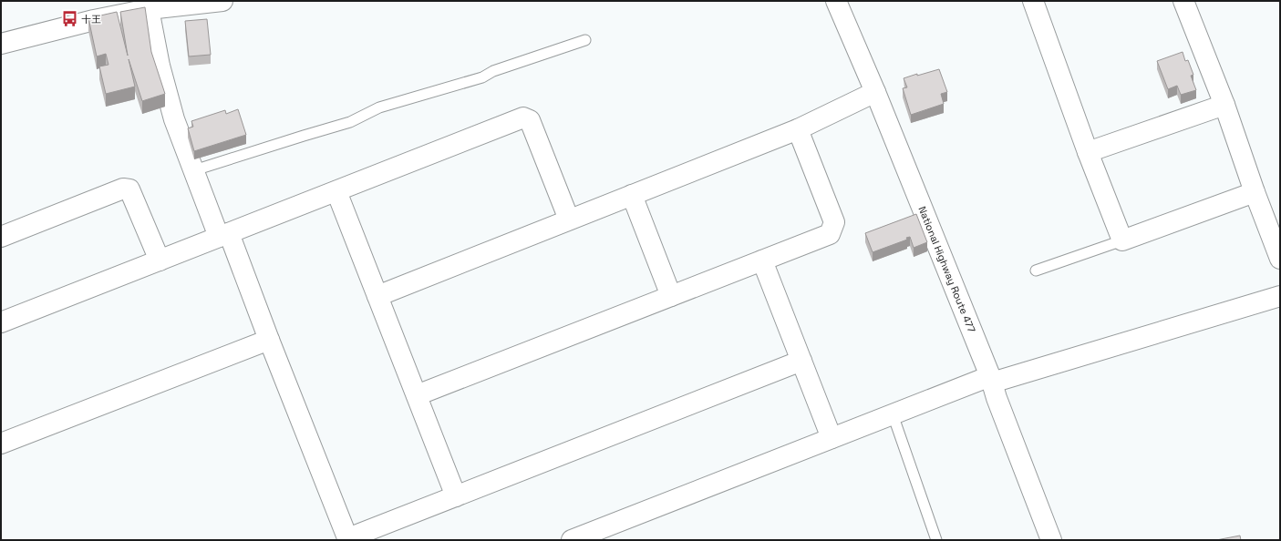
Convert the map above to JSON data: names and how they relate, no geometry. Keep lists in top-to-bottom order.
{
  "streets": {
    "main road": ["National Highway Route 477"]
  },
  "places": {
    "bus stop": ["十王"]
  }
}
